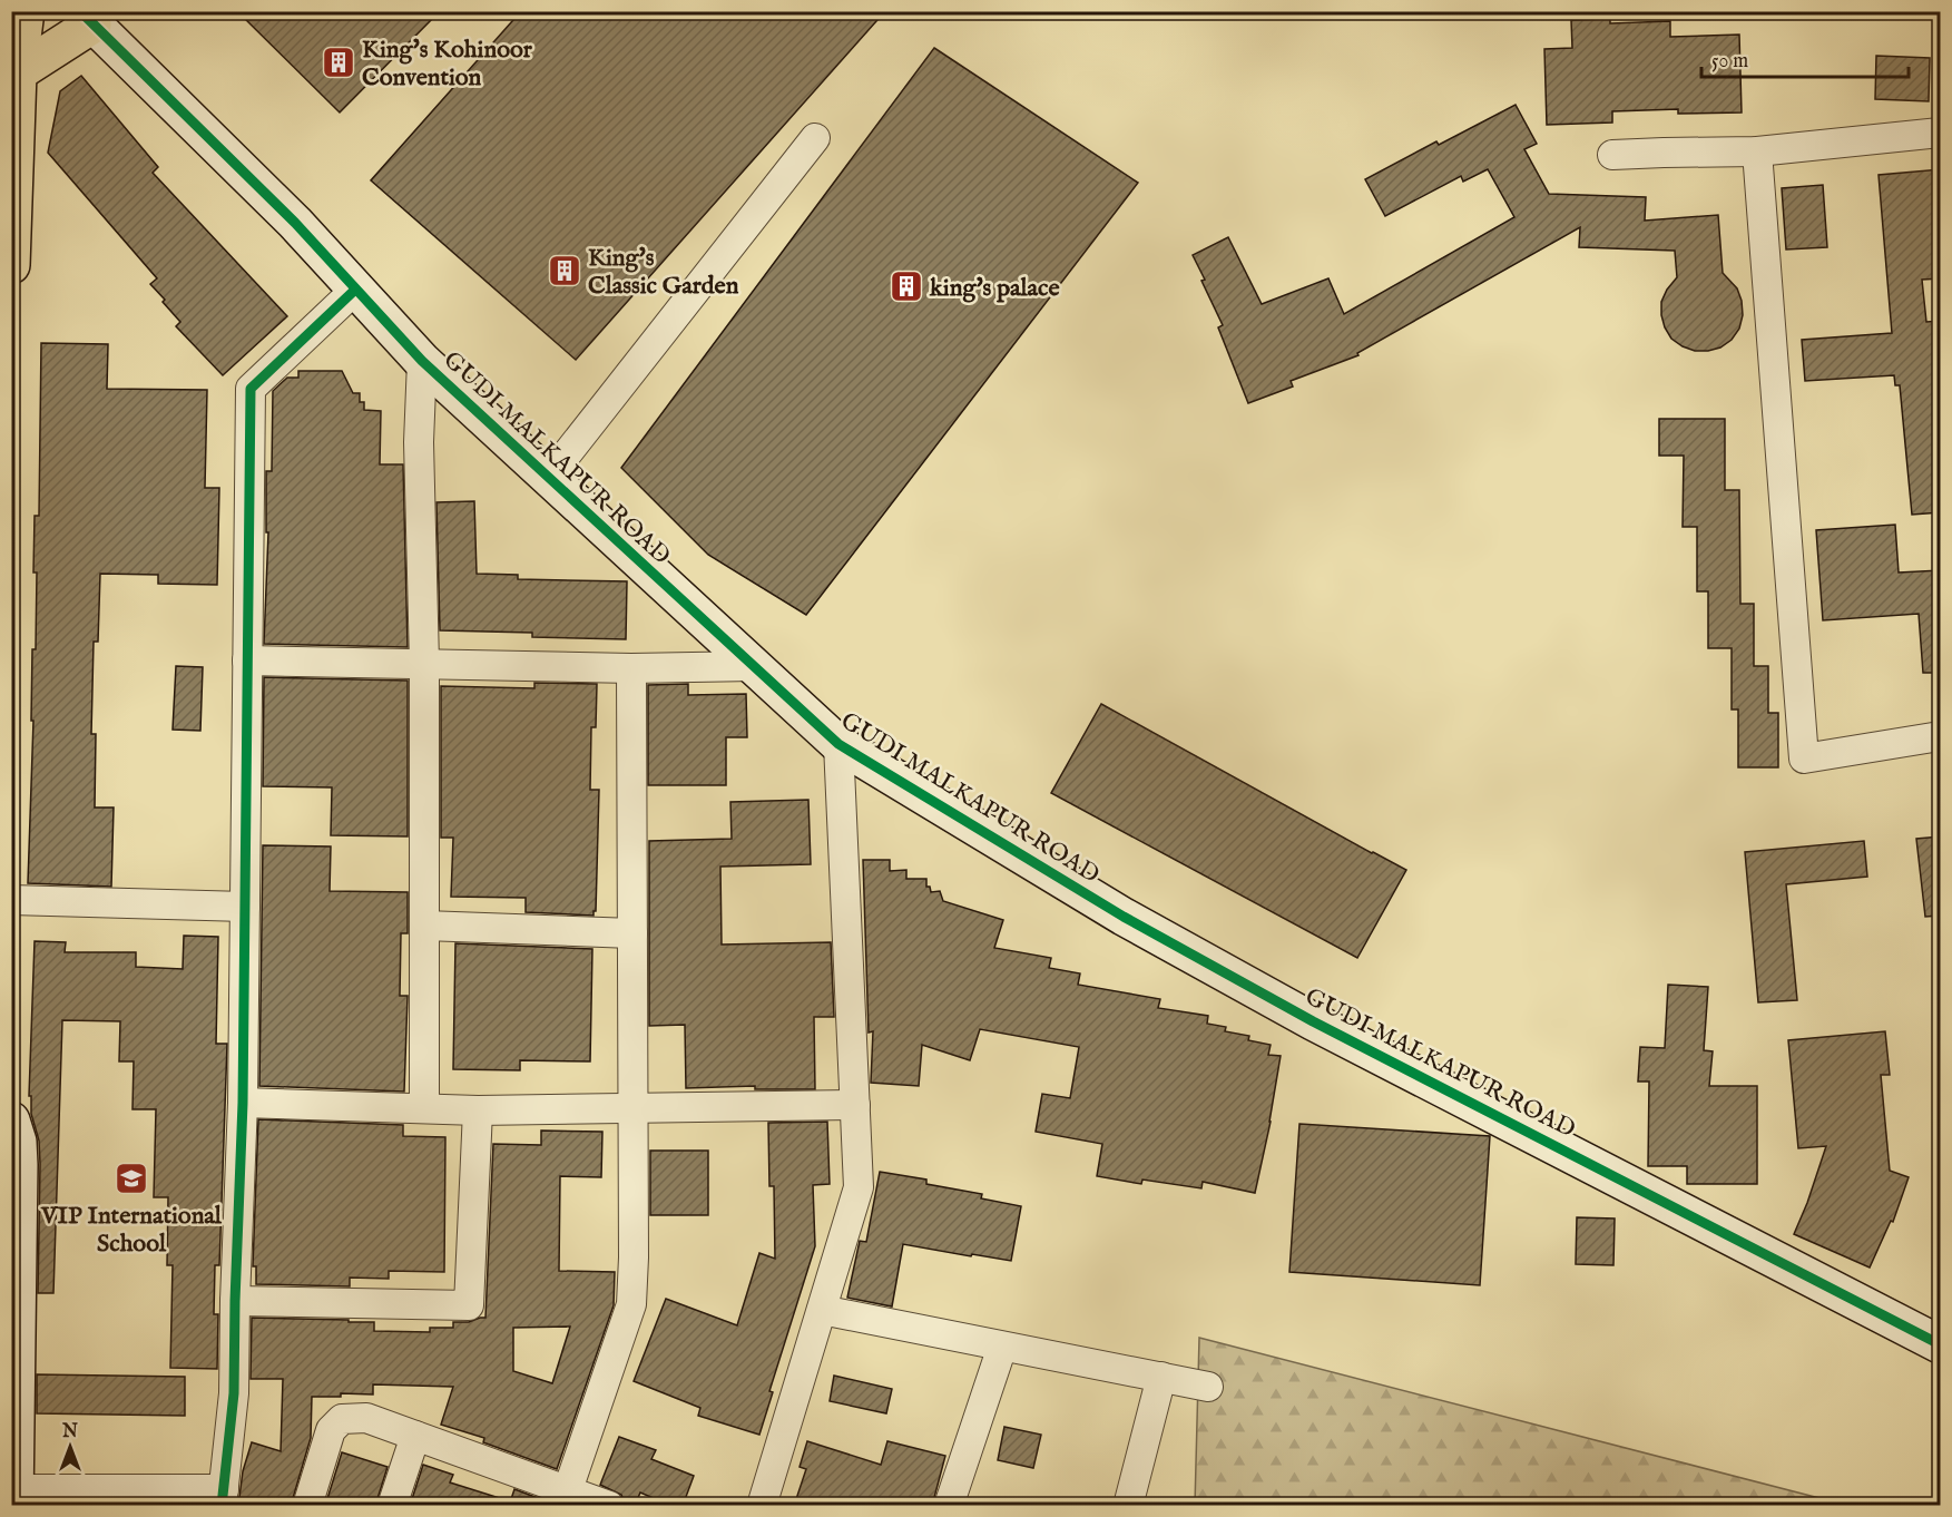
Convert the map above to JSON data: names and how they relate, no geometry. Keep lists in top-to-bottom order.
{
  "streets": {
    "street": ["GUDI MALKAPUR ROAD"]
  },
  "places": {
    "building": ["King's Kohinoor Convention", "King's Classic Garden", "king's palace"],
    "school or university": ["VIP International School"]
  },
  "scale_bar": "50 m",
  "north": "top"
}
